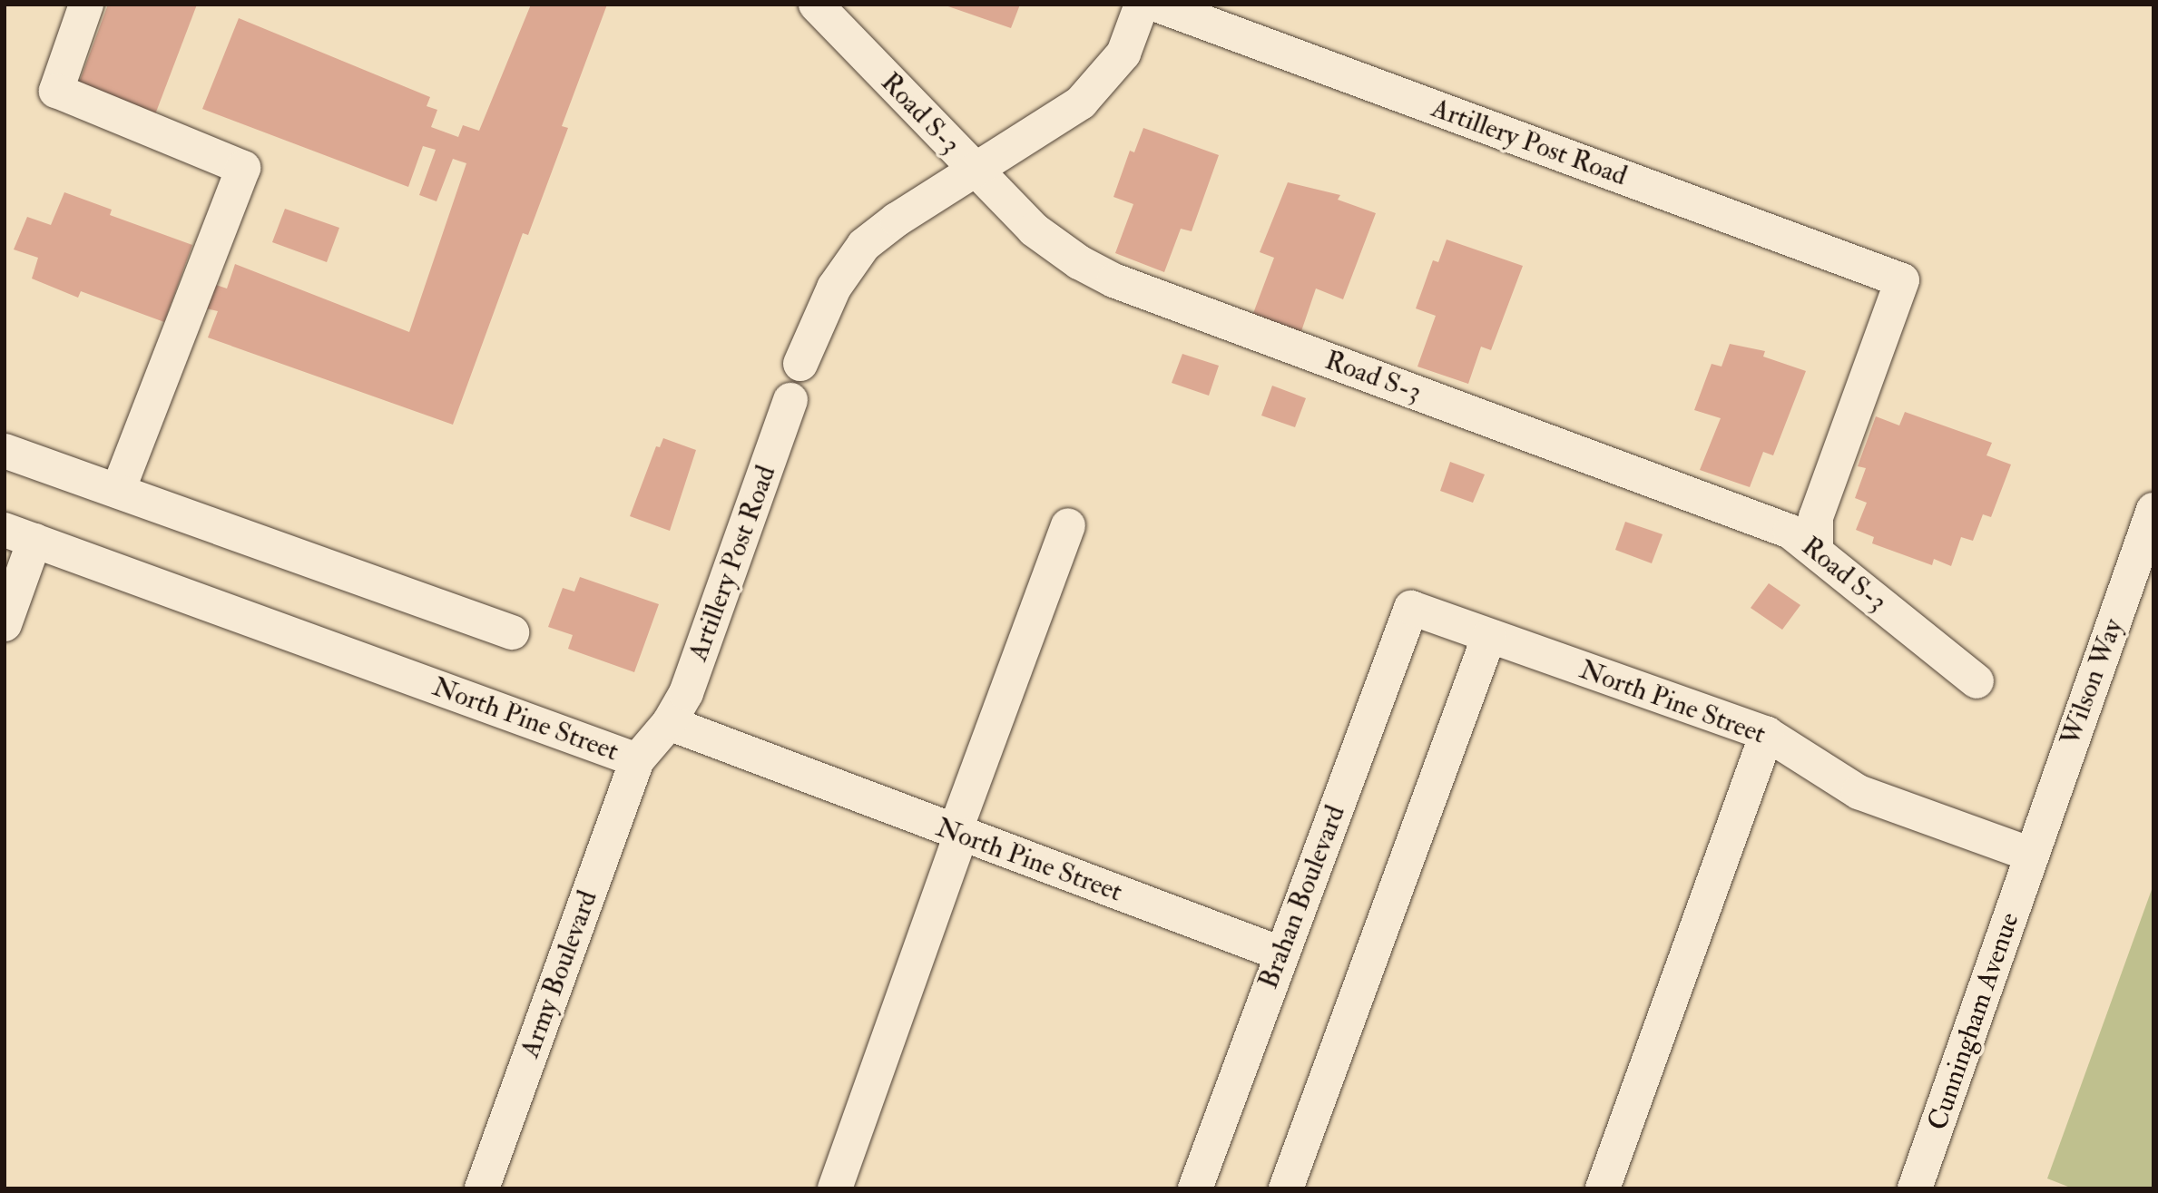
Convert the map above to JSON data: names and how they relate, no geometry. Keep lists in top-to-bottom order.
{
  "streets": {
    "street": [
      "Road S-3",
      "Artillery Post Road",
      "Wilson Way",
      "North Pine Street",
      "Brahan Boulevard",
      "Army Boulevard",
      "Cunningham Avenue"
    ]
  },
  "crossings": [
    ["Road S-3", "Artillery Post Road"],
    ["Artillery Post Road", "North Pine Street"],
    ["Wilson Way", "North Pine Street"],
    ["Wilson Way", "Cunningham Avenue"],
    ["North Pine Street", "Brahan Boulevard"],
    ["North Pine Street", "Army Boulevard"],
    ["North Pine Street", "Cunningham Avenue"]
  ]
}
